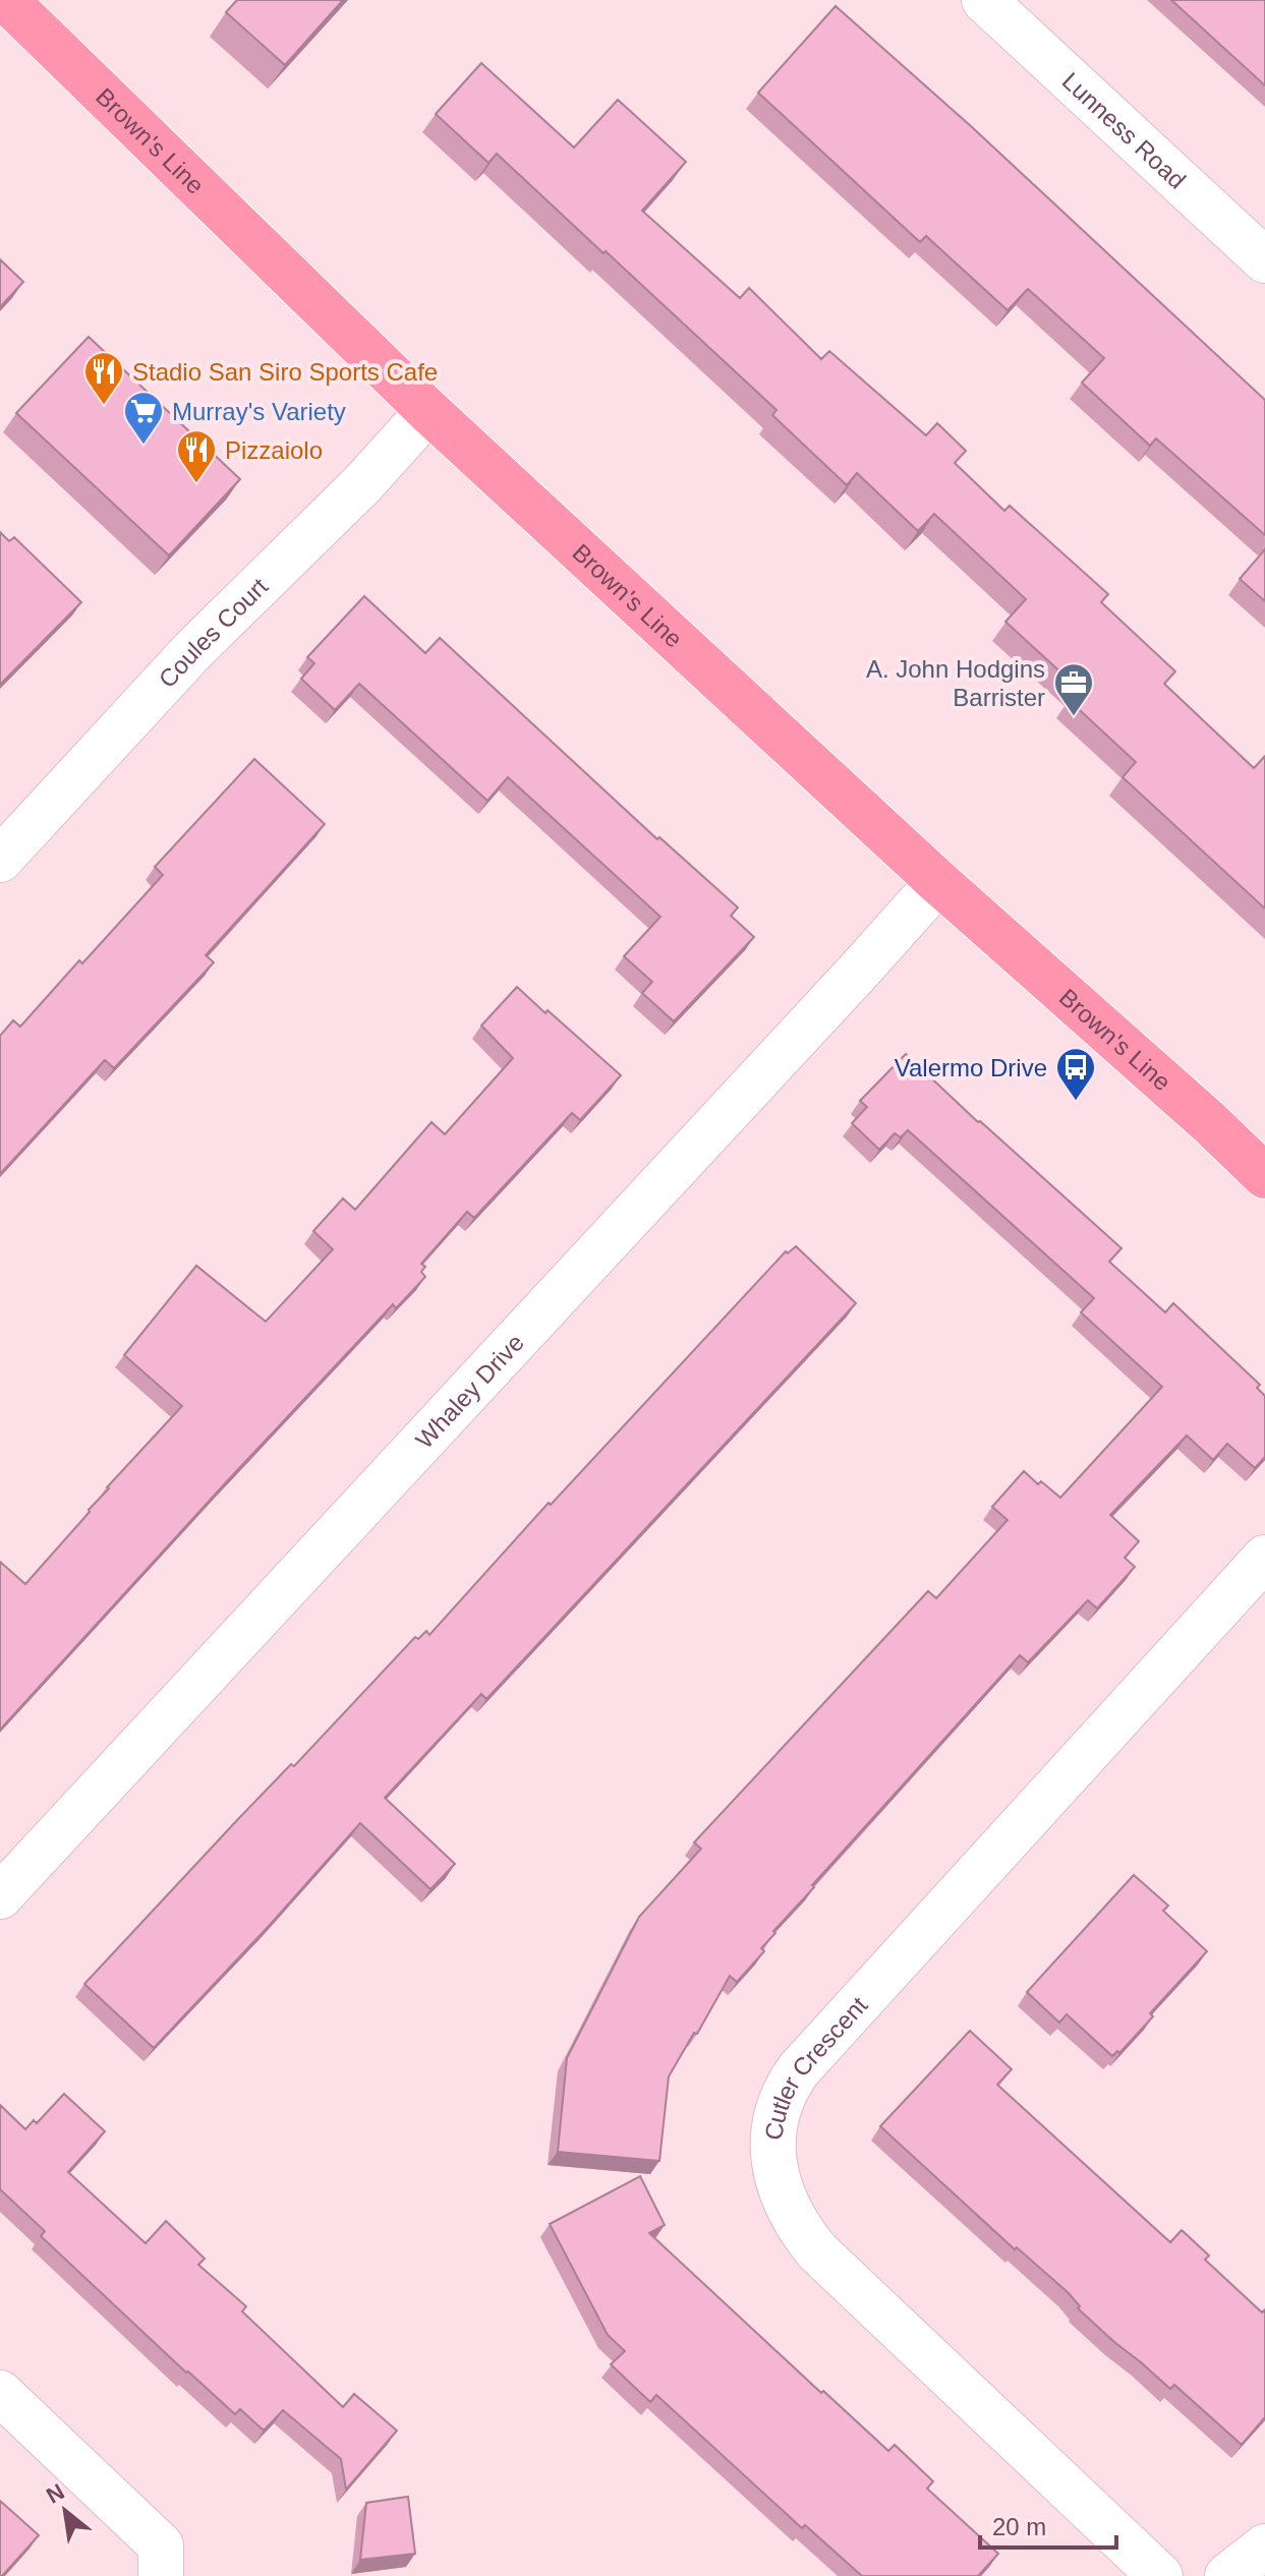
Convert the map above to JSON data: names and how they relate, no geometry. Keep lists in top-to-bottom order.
{
  "streets": {
    "main road": ["Brown's Line"],
    "street": [
      "Lunness Road",
      "Coules Court",
      "Whaley Drive",
      "Cutler Crescent"
    ]
  },
  "crossings": [
    ["Brown's Line", "Coules Court"],
    ["Brown's Line", "Whaley Drive"]
  ],
  "places": {
    "restaurant": ["Stadio San Siro Sports Cafe", "Pizzaiolo"],
    "supermarket": ["Murray's Variety"],
    "office": ["A. John Hodgins Barrister"],
    "bus stop": ["Valermo Drive"]
  },
  "scale_bar": "20 m",
  "north": "top left"
}
